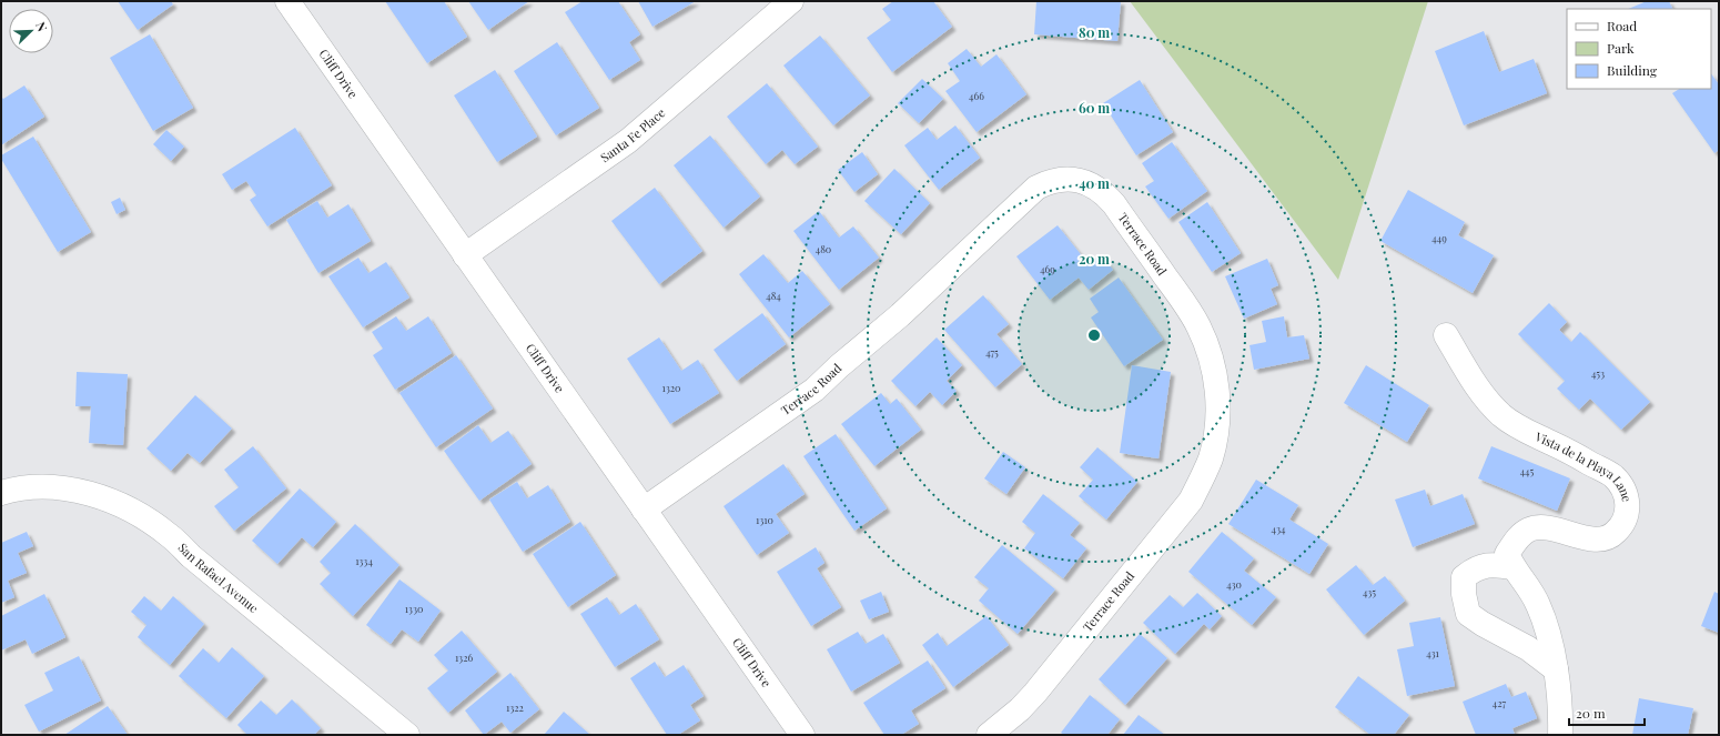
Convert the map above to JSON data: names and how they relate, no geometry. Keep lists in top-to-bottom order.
{
  "streets": {
    "street": [
      "Cliff Drive",
      "Santa Fe Place",
      "Terrace Road",
      "Vista de la Playa Lane",
      "San Rafael Avenue"
    ]
  },
  "crossings": [
    ["Cliff Drive", "Santa Fe Place"],
    ["Cliff Drive", "Terrace Road"]
  ],
  "house_numbers": [
    "466",
    "449",
    "480",
    "469",
    "484",
    "475",
    "453",
    "1320",
    "445",
    "1310",
    "434",
    "1334",
    "430",
    "435",
    "1330",
    "431",
    "1326",
    "427",
    "1322"
  ],
  "legend": ["Road", "Park", "Building"],
  "scale_bar": "20 m",
  "north": "top right",
  "rings": [
    "80 m",
    "60 m",
    "40 m",
    "20 m"
  ]
}
